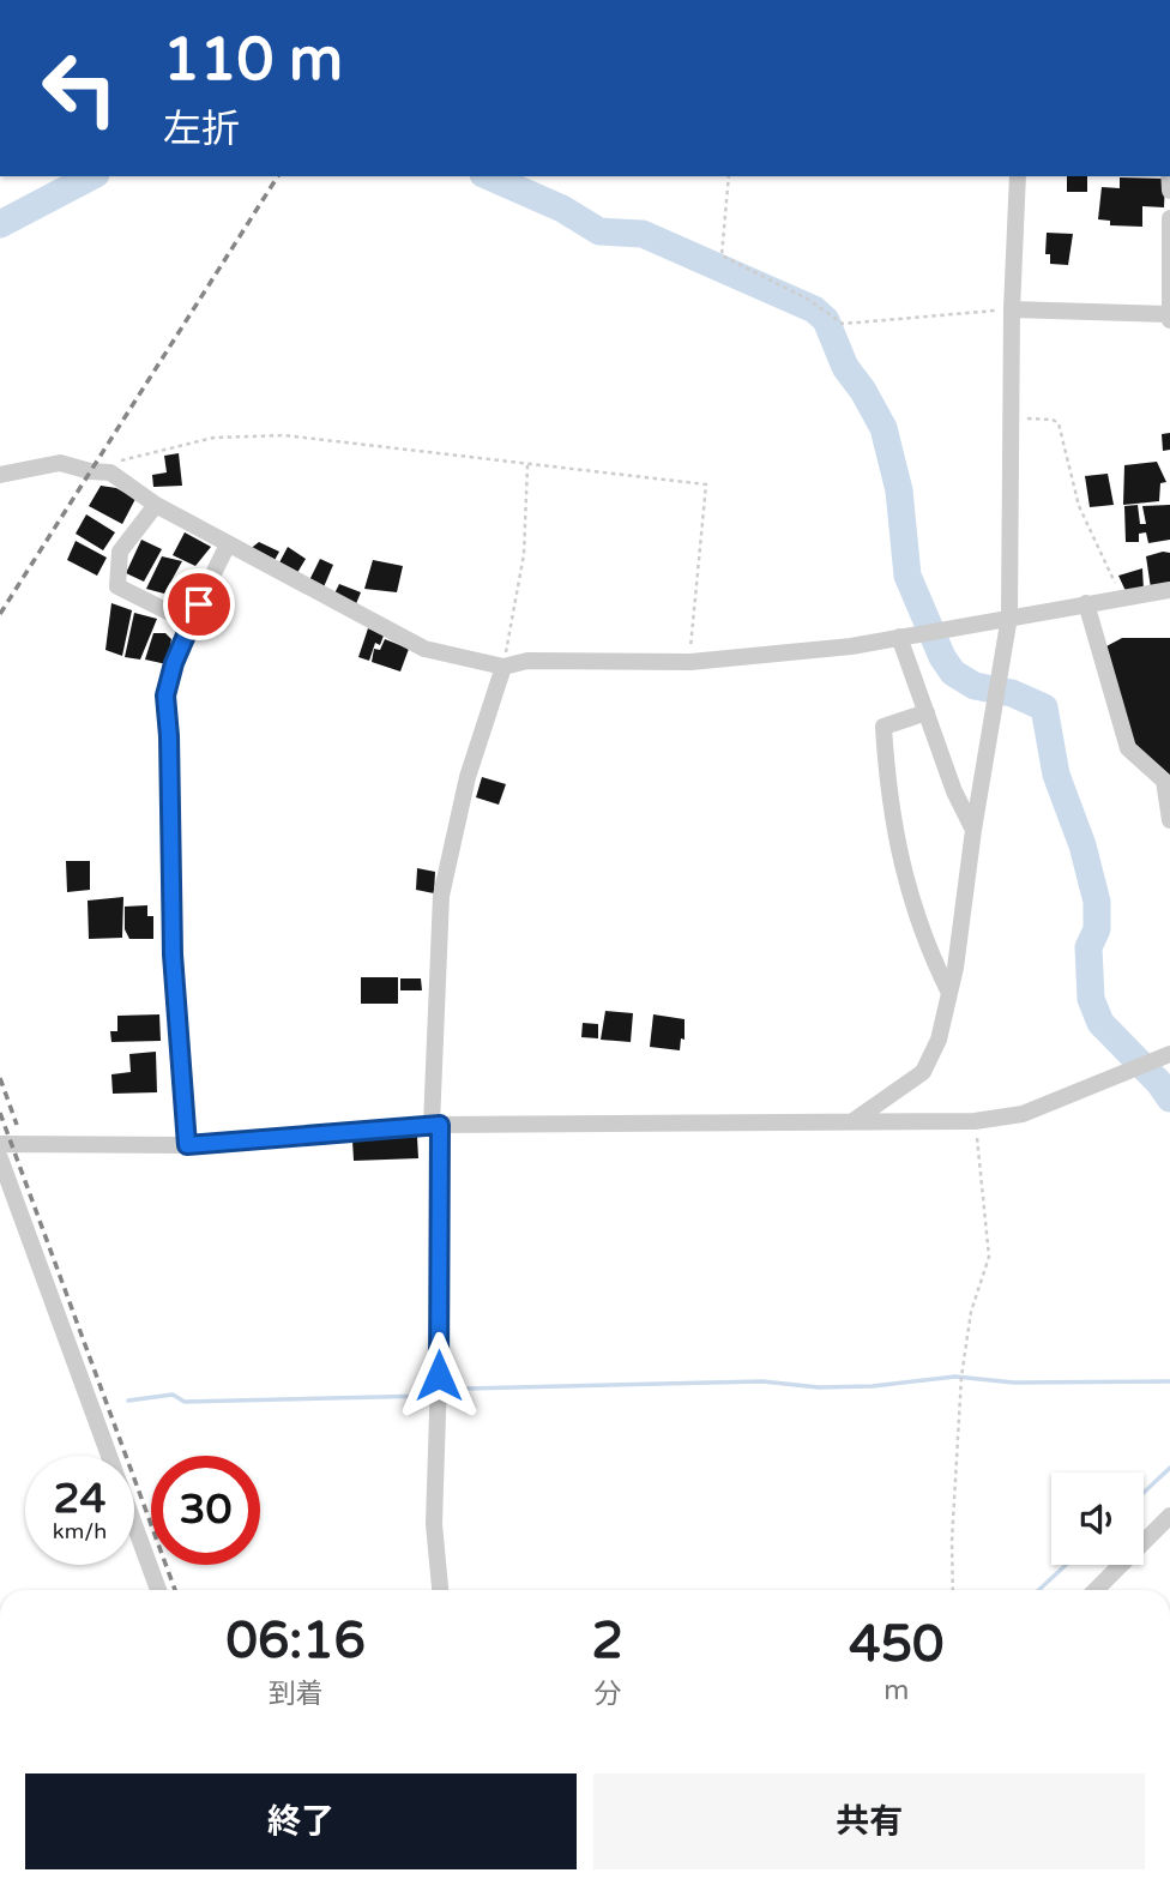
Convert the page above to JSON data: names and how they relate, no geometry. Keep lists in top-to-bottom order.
{
  "page": {
    "turn": ["110 m", "左折"],
    "speed": "24 km/h",
    "limit": "30",
    "eta": [
      "06:16",
      "到着",
      "2",
      "分",
      "450",
      "m"
    ],
    "buttons": ["終了", "共有"]
  }
}
